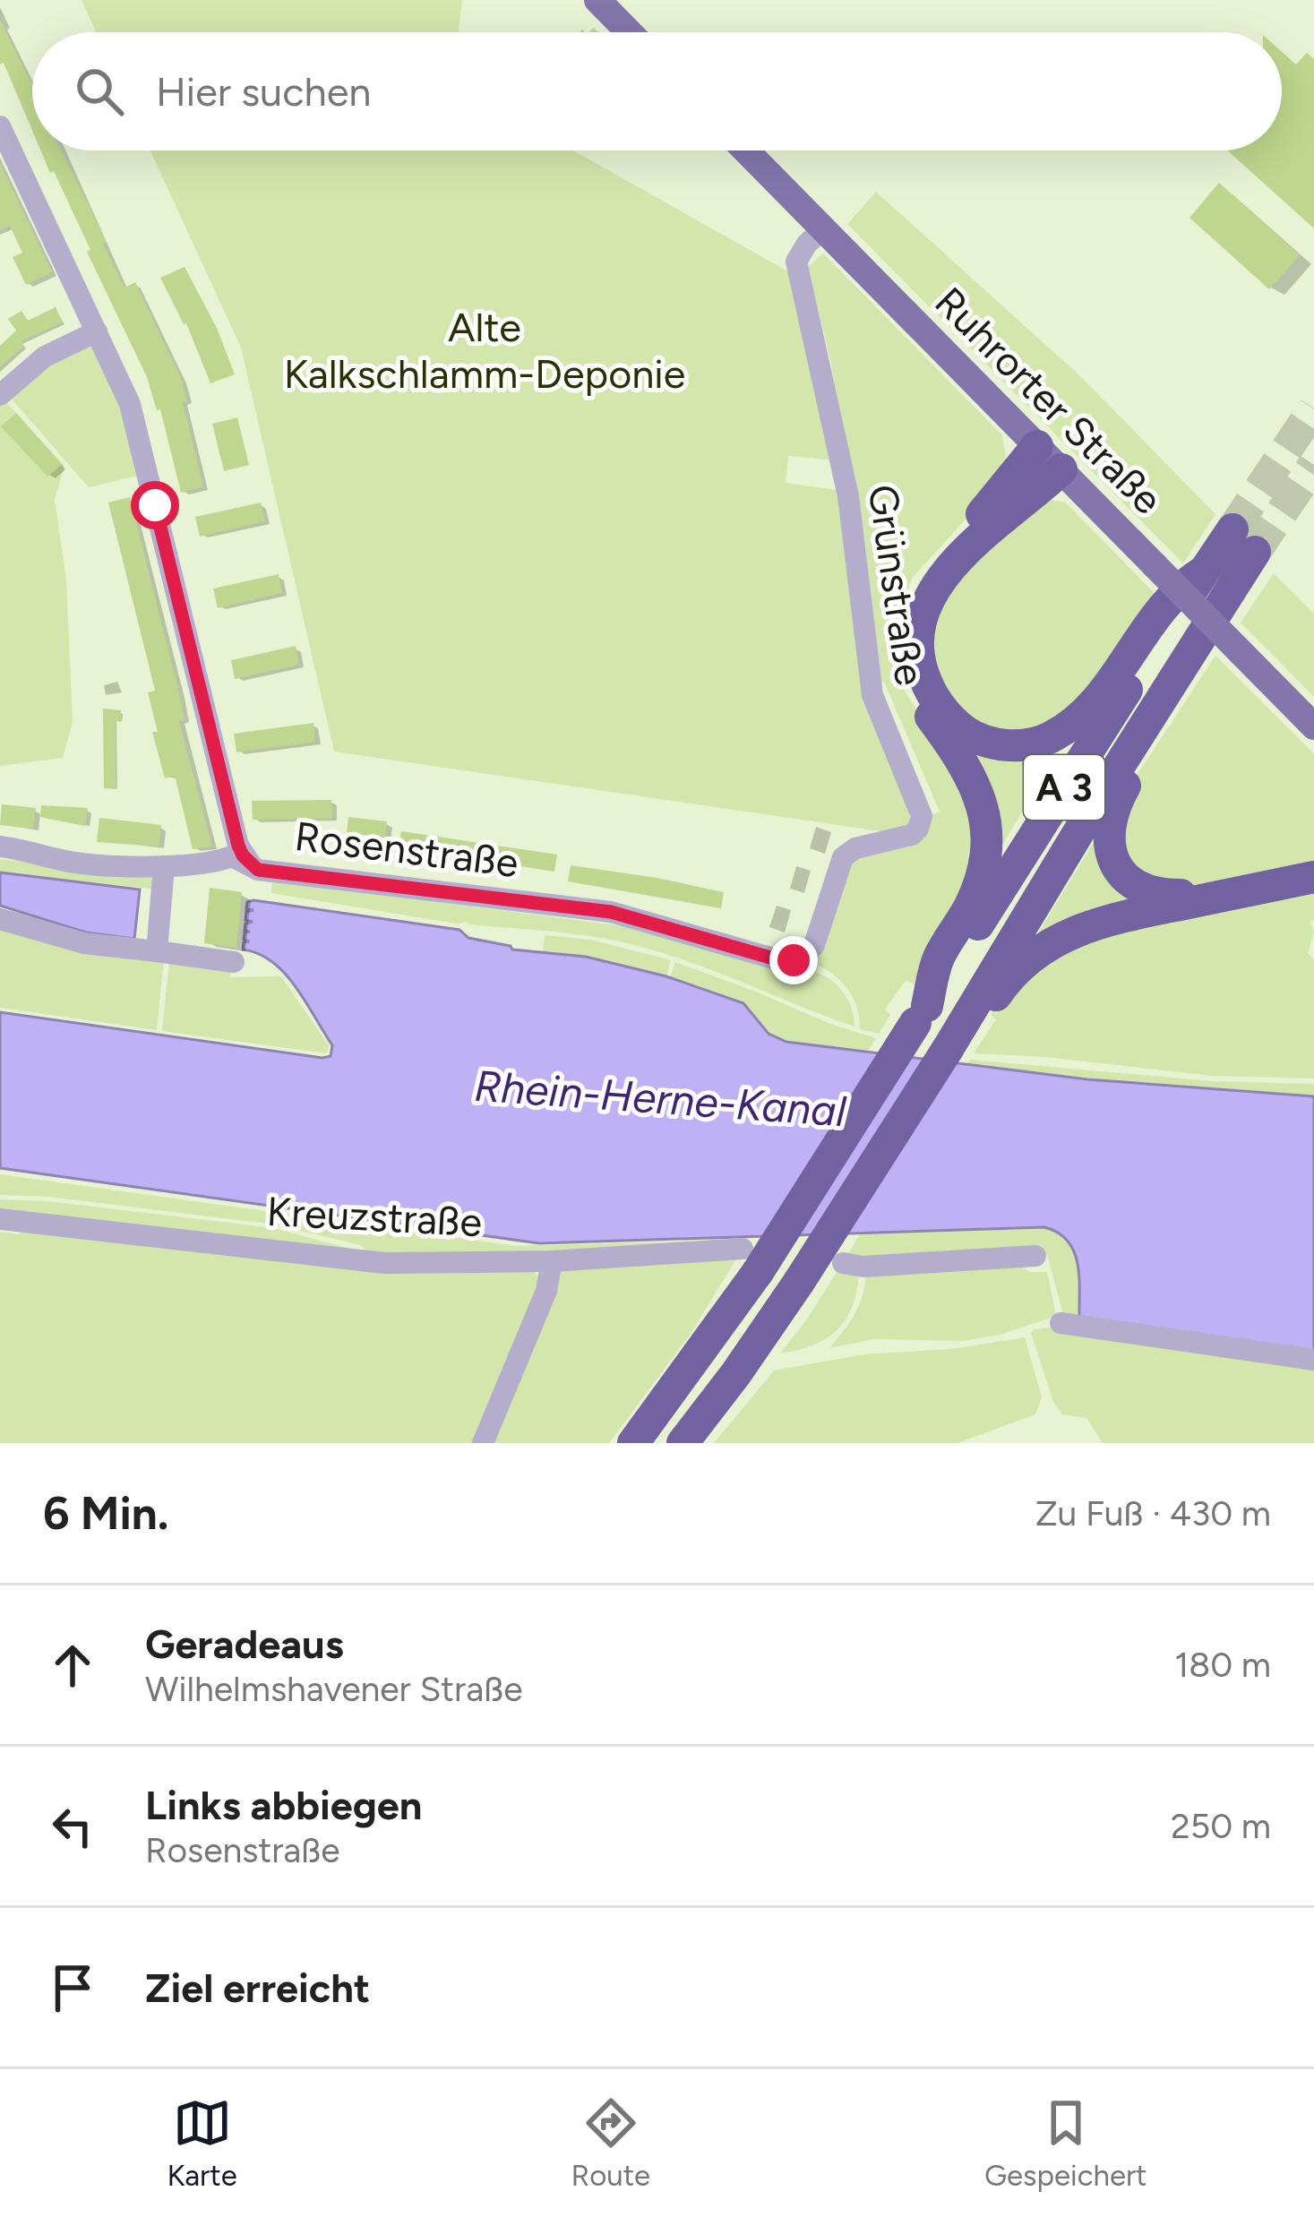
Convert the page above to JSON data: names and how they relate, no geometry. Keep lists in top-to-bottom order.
{
  "streets": {
    "highway": ["A 3"],
    "main road": ["Ruhrorter Straße"],
    "street": ["Grünstraße", "Rosenstraße", "Kreuzstraße"]
  },
  "crossings": [
    ["Ruhrorter Straße", "Grünstraße"],
    ["Grünstraße", "Rosenstraße"],
    ["A 3", "Kreuzstraße"]
  ],
  "water": ["Rhein-Herne-Kanal"],
  "parks": ["Alte Kalkschlamm-Deponie"],
  "page": {
    "search": "Hier suchen",
    "heading": ["6 Min.", "Zu Fuß · 430 m"],
    "list": [
      ["Geradeaus", "Wilhelmshavener Straße", "180 m"],
      ["Links abbiegen", "Rosenstraße", "250 m"],
      "Ziel erreicht"
    ],
    "nav": ["Karte", "Route", "Gespeichert"]
  }
}
